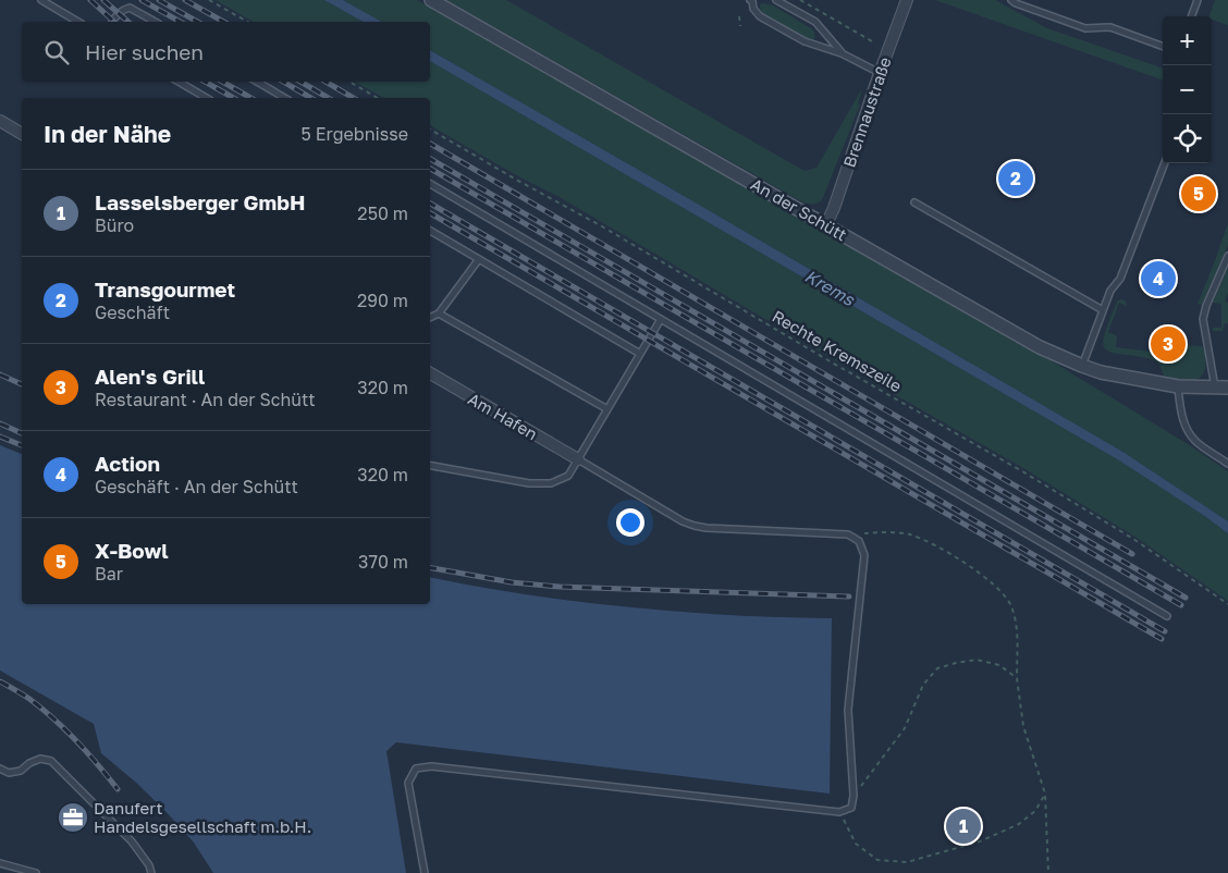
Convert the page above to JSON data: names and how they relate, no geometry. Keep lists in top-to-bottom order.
{
  "streets": {
    "street": ["Brennaustraße", "An der Schütt", "Am Hafen"],
    "path": ["Rechte Kremszeile"]
  },
  "crossings": [
    ["Brennaustraße", "An der Schütt"]
  ],
  "water": ["Krems"],
  "places": {
    "office": ["Danufert Handelsgesellschaft m.b.H."]
  },
  "page": {
    "map_buttons": ["+", "−"],
    "search": "Hier suchen",
    "heading": ["In der Nähe", "5 Ergebnisse"],
    "pins": [
      "2",
      "5",
      "4",
      "3",
      "1"
    ],
    "list": [
      {
        "mark": "1",
        "name": "Lasselsberger GmbH",
        "note": "Büro",
        "value": "250 m"
      },
      {
        "mark": "2",
        "name": "Transgourmet",
        "note": "Geschäft",
        "value": "290 m"
      },
      {
        "mark": "3",
        "name": "Alen's Grill",
        "note": "Restaurant · An der Schütt",
        "value": "320 m"
      },
      {
        "mark": "4",
        "name": "Action",
        "note": "Geschäft · An der Schütt",
        "value": "320 m"
      },
      {
        "mark": "5",
        "name": "X-Bowl",
        "note": "Bar",
        "value": "370 m"
      }
    ]
  }
}
